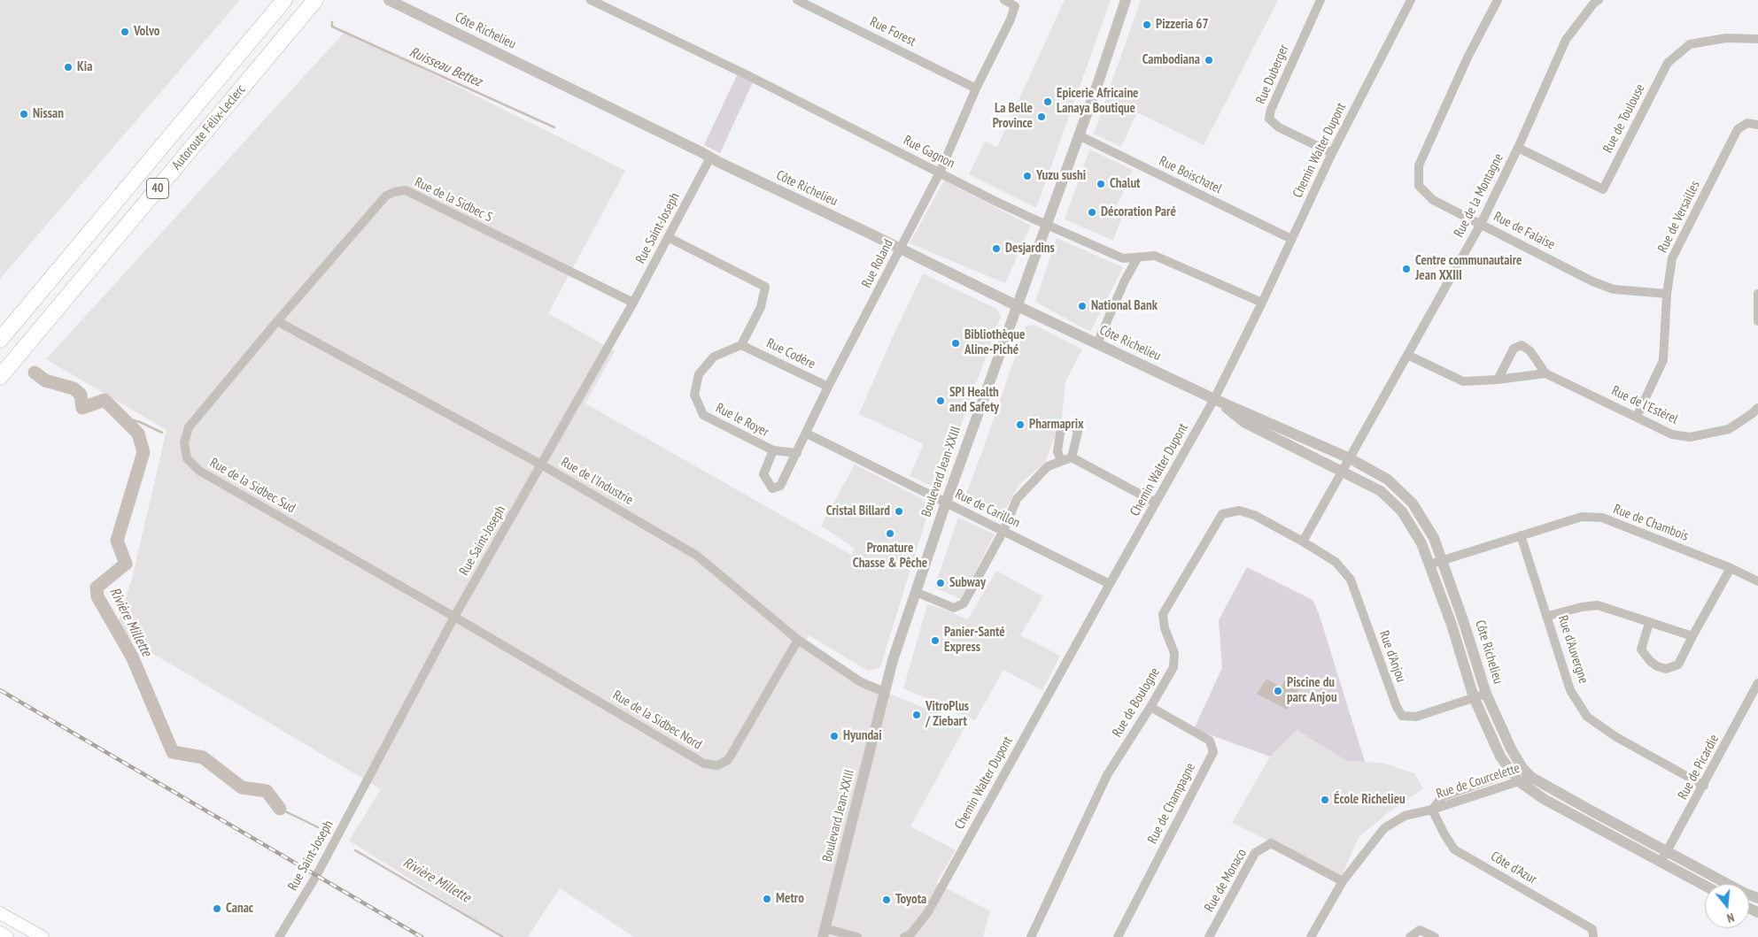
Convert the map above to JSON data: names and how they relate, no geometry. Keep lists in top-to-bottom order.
{
  "streets": {
    "highway": ["Autoroute Félix-Leclerc", "40"],
    "street": [
      "Côte Richelieu",
      "Rue Forest",
      "Rue Duberger",
      "Rue de Toulouse",
      "Chemin Walter Dupont",
      "Rue Gagnon",
      "Rue Boischatel",
      "Rue de la Montagne",
      "Rue de la Sidbec S",
      "Rue de Versailles",
      "Rue Saint-Joseph",
      "Rue de Falaise",
      "Rue Roland",
      "Rue Codère",
      "Rue de l'Estérel",
      "Rue le Royer",
      "Boulevard Jean-XXIII",
      "Rue de l'Industrie",
      "Rue de la Sidbec Sud",
      "Rue de Carillon",
      "Rue de Chambois",
      "Rue d'Auvergne",
      "Rue d'Anjou",
      "Rue de Boulogne",
      "Rue de la Sidbec Nord",
      "Rue de Picardie",
      "Rue de Courcelette",
      "Rue de Champagne",
      "Côte d'Azur",
      "Rue de Monaco"
    ]
  },
  "crossings": [
    ["Côte Richelieu", "Chemin Walter Dupont"],
    ["Côte Richelieu", "Rue de la Montagne"],
    ["Côte Richelieu", "Rue Saint-Joseph"],
    ["Côte Richelieu", "Rue Roland"],
    ["Côte Richelieu", "Boulevard Jean-XXIII"],
    ["Côte Richelieu", "Rue de Chambois"],
    ["Côte Richelieu", "Rue d'Anjou"],
    ["Côte Richelieu", "Rue de Picardie"],
    ["Côte Richelieu", "Rue de Courcelette"],
    ["Rue Forest", "Rue Roland"],
    ["Rue Duberger", "Chemin Walter Dupont"],
    ["Rue de Toulouse", "Rue de la Montagne"],
    ["Chemin Walter Dupont", "Rue Gagnon"],
    ["Chemin Walter Dupont", "Rue Boischatel"],
    ["Chemin Walter Dupont", "Rue de Carillon"],
    ["Rue Gagnon", "Rue Roland"],
    ["Rue Gagnon", "Boulevard Jean-XXIII"],
    ["Rue Boischatel", "Boulevard Jean-XXIII"],
    ["Rue de la Montagne", "Rue de Falaise"],
    ["Rue de la Montagne", "Rue d'Anjou"],
    ["Rue de la Montagne", "Rue de Boulogne"],
    ["Rue de la Sidbec S", "Rue Saint-Joseph"],
    ["Rue de la Sidbec S", "Rue de l'Industrie"],
    ["Rue de la Sidbec S", "Rue de la Sidbec Sud"],
    ["Rue de Versailles", "Rue de Falaise"],
    ["Rue de Versailles", "Rue de l'Estérel"],
    ["Rue Saint-Joseph", "Rue de l'Industrie"],
    ["Rue Saint-Joseph", "Rue de la Sidbec Sud"],
    ["Rue Saint-Joseph", "Rue de la Sidbec Nord"],
    ["Rue Roland", "Rue Codère"],
    ["Rue Roland", "Rue le Royer"],
    ["Rue Roland", "Rue de Carillon"],
    ["Rue Codère", "Rue le Royer"],
    ["Boulevard Jean-XXIII", "Rue de l'Industrie"],
    ["Boulevard Jean-XXIII", "Rue de Carillon"],
    ["Rue de l'Industrie", "Rue de la Sidbec Sud"],
    ["Rue de l'Industrie", "Rue de la Sidbec Nord"],
    ["Rue de la Sidbec Sud", "Rue de la Sidbec Nord"],
    ["Rue de Chambois", "Rue d'Auvergne"],
    ["Rue d'Auvergne", "Rue de Picardie"],
    ["Rue d'Anjou", "Rue de Boulogne"],
    ["Rue de Boulogne", "Rue de Champagne"],
    ["Rue de Courcelette", "Côte d'Azur"],
    ["Rue de Courcelette", "Rue de Monaco"]
  ],
  "water": ["Ruisseau Bettez", "Rivière Millette"],
  "places": [
    "Pizzeria 67",
    "Volvo",
    "Cambodiana",
    "Kia",
    "Epicerie Africaine Lanaya Boutique",
    "Nissan",
    "La Belle Province",
    "Yuzu sushi",
    "Chalut",
    "Décoration Paré",
    "Desjardins",
    "Centre communautaire Jean XXIII",
    "National Bank",
    "Bibliothèque Aline-Piché",
    "SPI Health and Safety",
    "Pharmaprix",
    "Cristal Billard",
    "Pronature Chasse & Pêche",
    "Subway",
    "Panier-Santé Express",
    "Piscine du parc Anjou",
    "VitroPlus / Ziebart",
    "Hyundai",
    "École Richelieu",
    "Metro",
    "Toyota",
    "Canac"
  ],
  "north": "bottom"
}
